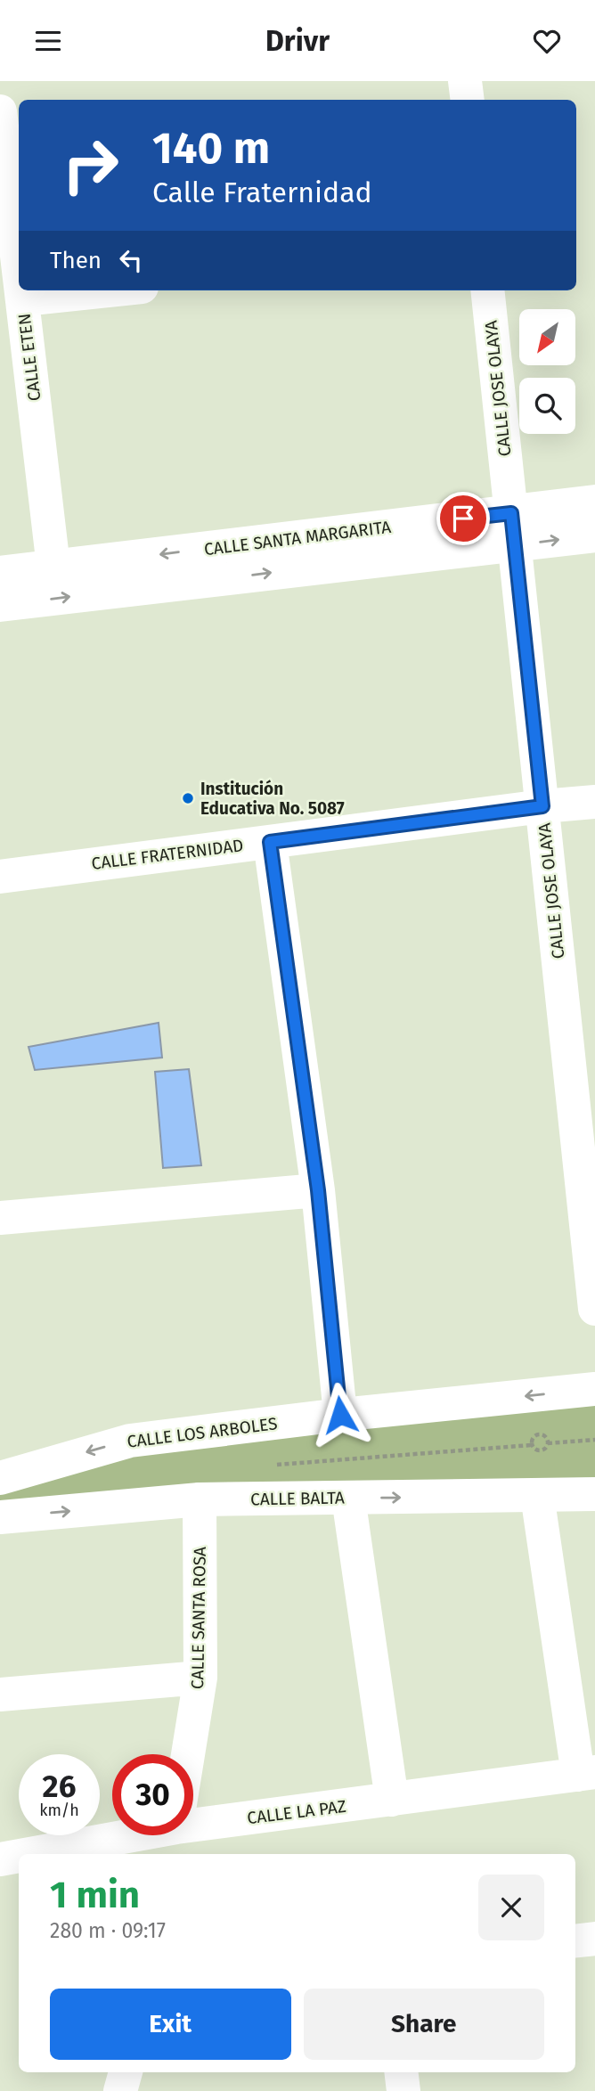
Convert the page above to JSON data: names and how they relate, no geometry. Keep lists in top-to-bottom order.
{
  "streets": {
    "street": [
      "CALLE ETEN",
      "CALLE JOSE OLAYA",
      "CALLE SANTA MARGARITA",
      "CALLE FRATERNIDAD",
      "CALLE LOS ARBOLES",
      "CALLE BALTA",
      "CALLE SANTA ROSA",
      "CALLE LA PAZ"
    ]
  },
  "crossings": [
    ["CALLE ETEN", "CALLE SANTA MARGARITA"],
    ["CALLE JOSE OLAYA", "CALLE SANTA MARGARITA"],
    ["CALLE JOSE OLAYA", "CALLE FRATERNIDAD"],
    ["CALLE BALTA", "CALLE SANTA ROSA"]
  ],
  "places": ["Institución Educativa No. 5087"],
  "north": "bottom left",
  "page": {
    "header": "Drivr",
    "turn": ["140 m", "Calle Fraternidad"],
    "then": "Then",
    "speed": "26 km/h",
    "limit": "30",
    "heading": ["1 min", "280 m · 09:17"],
    "buttons": ["Exit", "Share"]
  }
}
